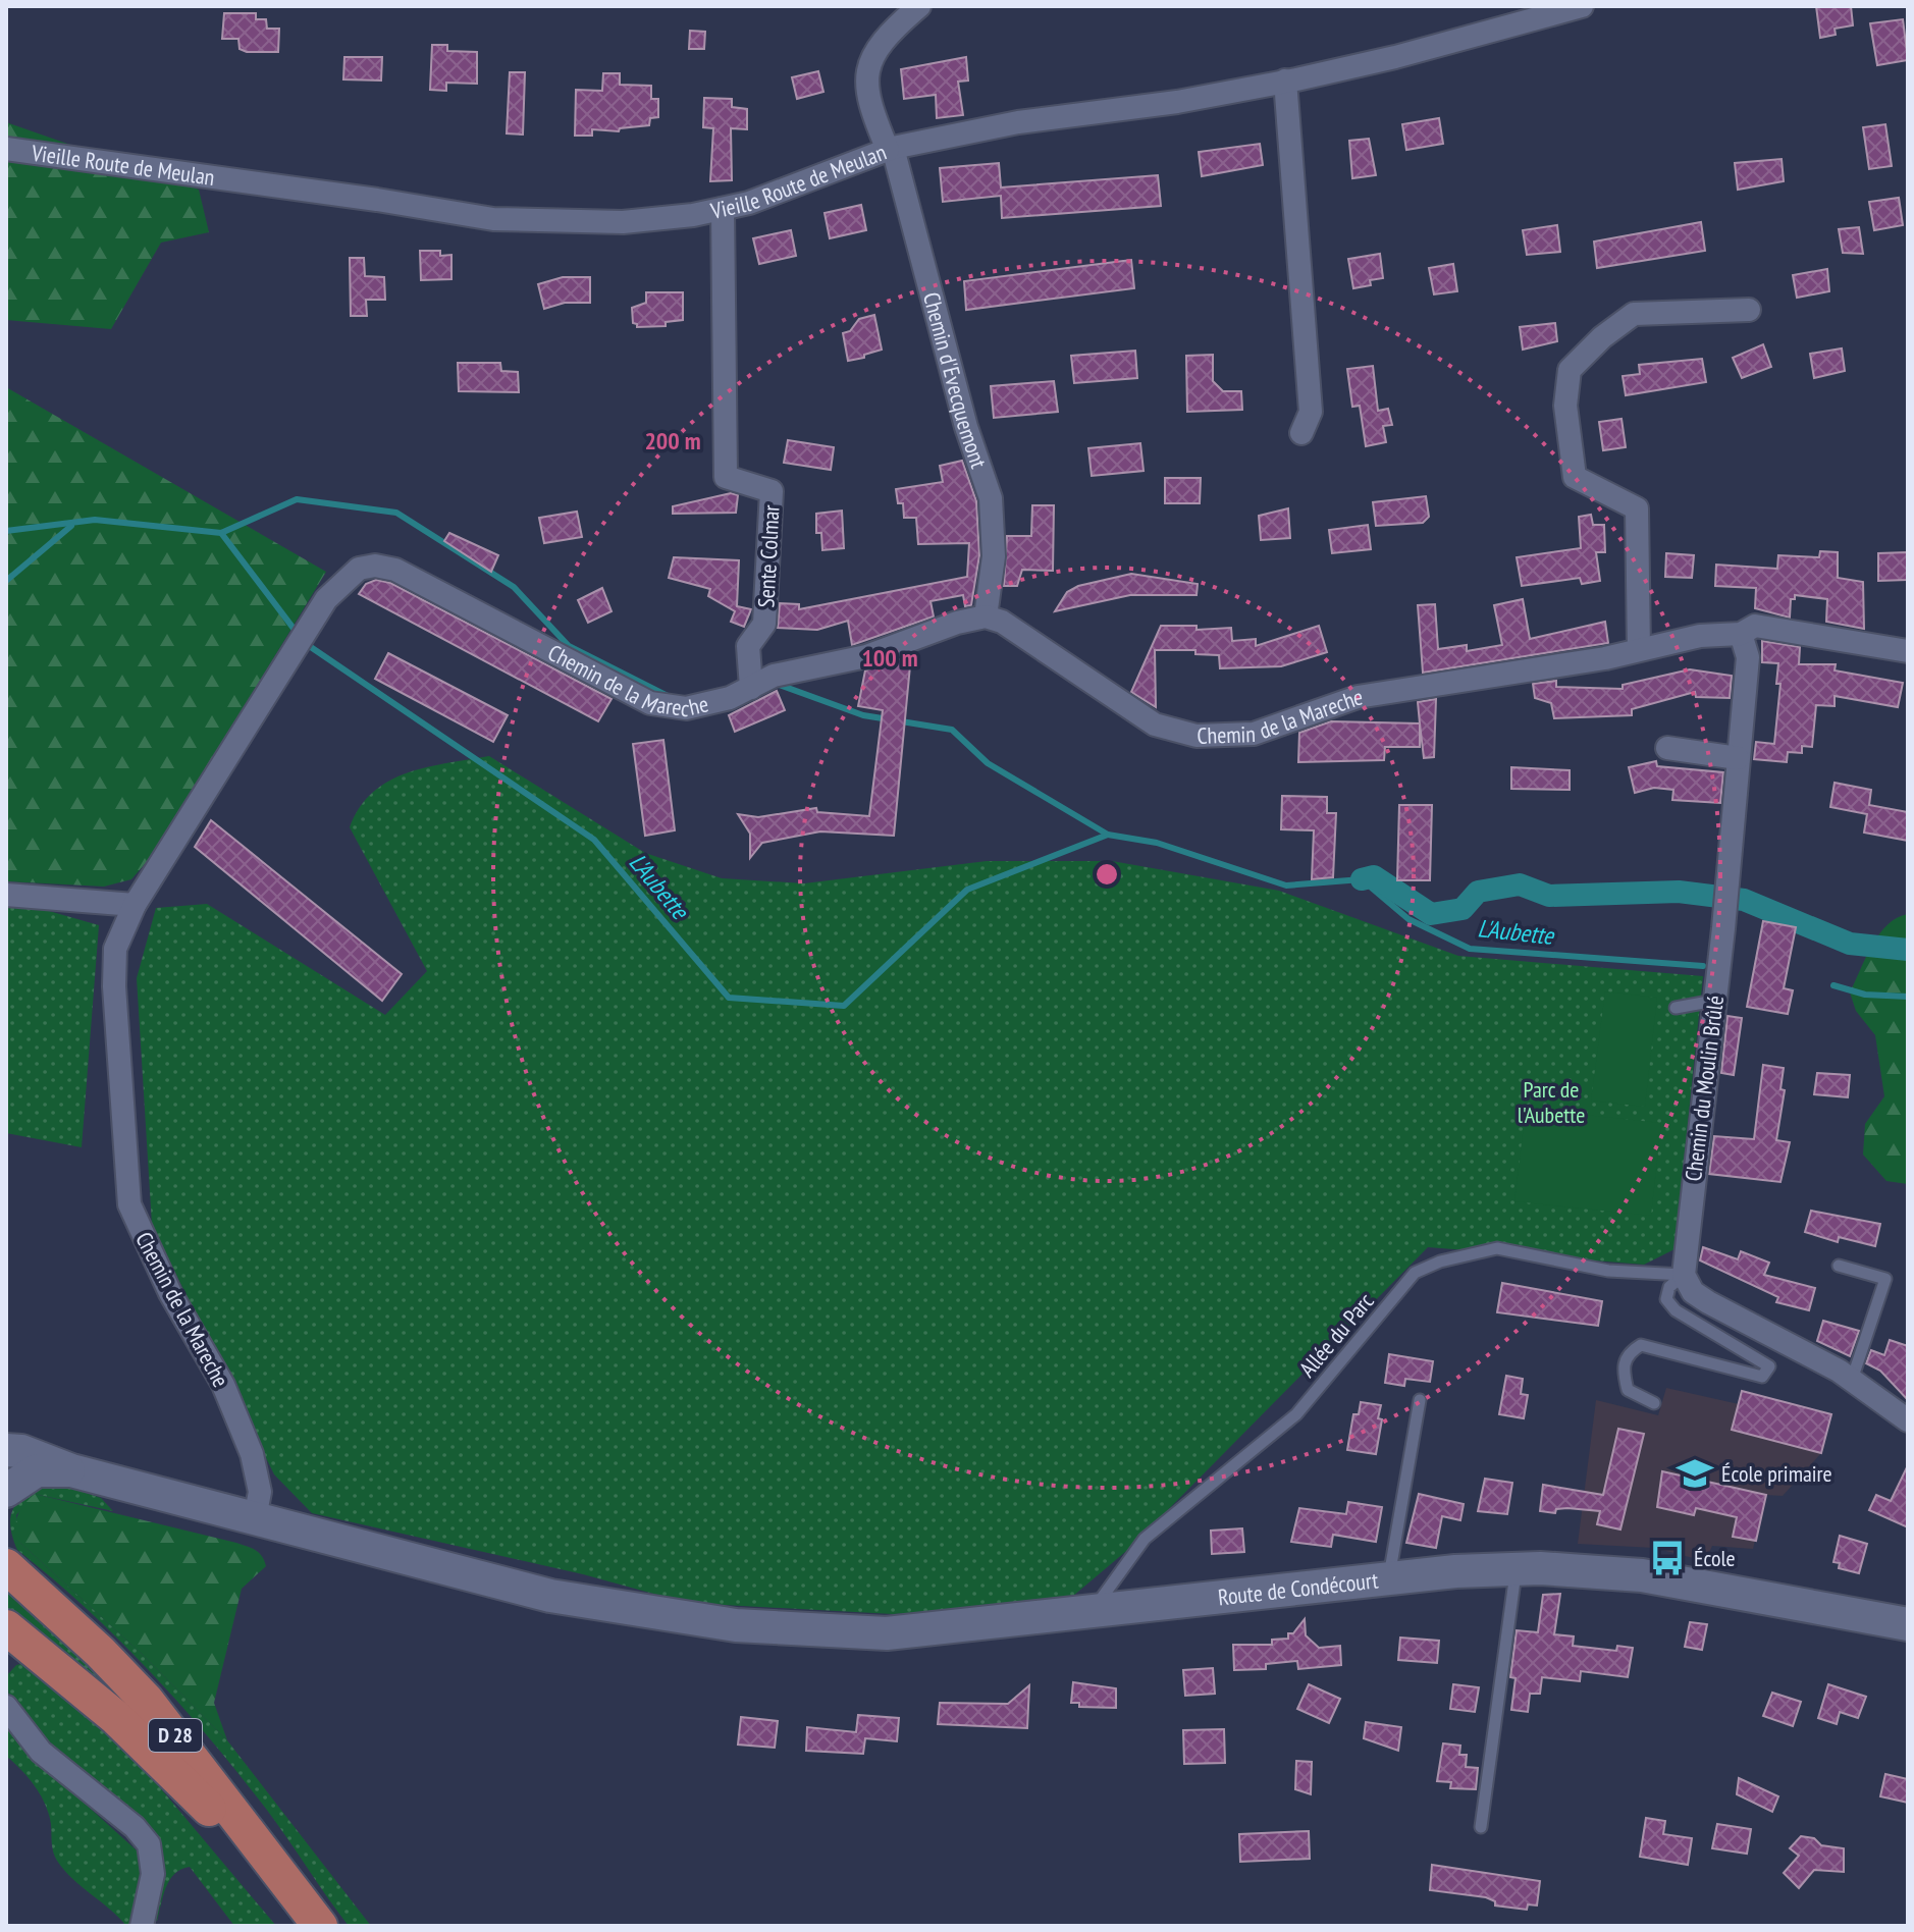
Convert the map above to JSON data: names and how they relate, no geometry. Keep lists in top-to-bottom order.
{
  "streets": {
    "main road": ["D 28"],
    "street": [
      "Vieille Route de Meulan",
      "Chemin d'Evecquemont",
      "Sente Colmar",
      "Chemin de la Mareche",
      "Chemin du Moulin Brûlé",
      "Route de Condécourt"
    ],
    "lane": ["Allée du Parc"]
  },
  "crossings": [
    ["Vieille Route de Meulan", "Chemin d'Evecquemont"],
    ["Vieille Route de Meulan", "Sente Colmar"],
    ["Chemin d'Evecquemont", "Chemin de la Mareche"],
    ["Sente Colmar", "Chemin de la Mareche"],
    ["Chemin de la Mareche", "Chemin du Moulin Brûlé"],
    ["Chemin de la Mareche", "Route de Condécourt"],
    ["Chemin du Moulin Brûlé", "Allée du Parc"],
    ["Allée du Parc", "Route de Condécourt"]
  ],
  "water": ["L'Aubette"],
  "parks": ["Parc de l'Aubette"],
  "places": {
    "school or university": ["École primaire"],
    "bus stop": ["École"]
  },
  "rings": ["200 m", "100 m"]
}
